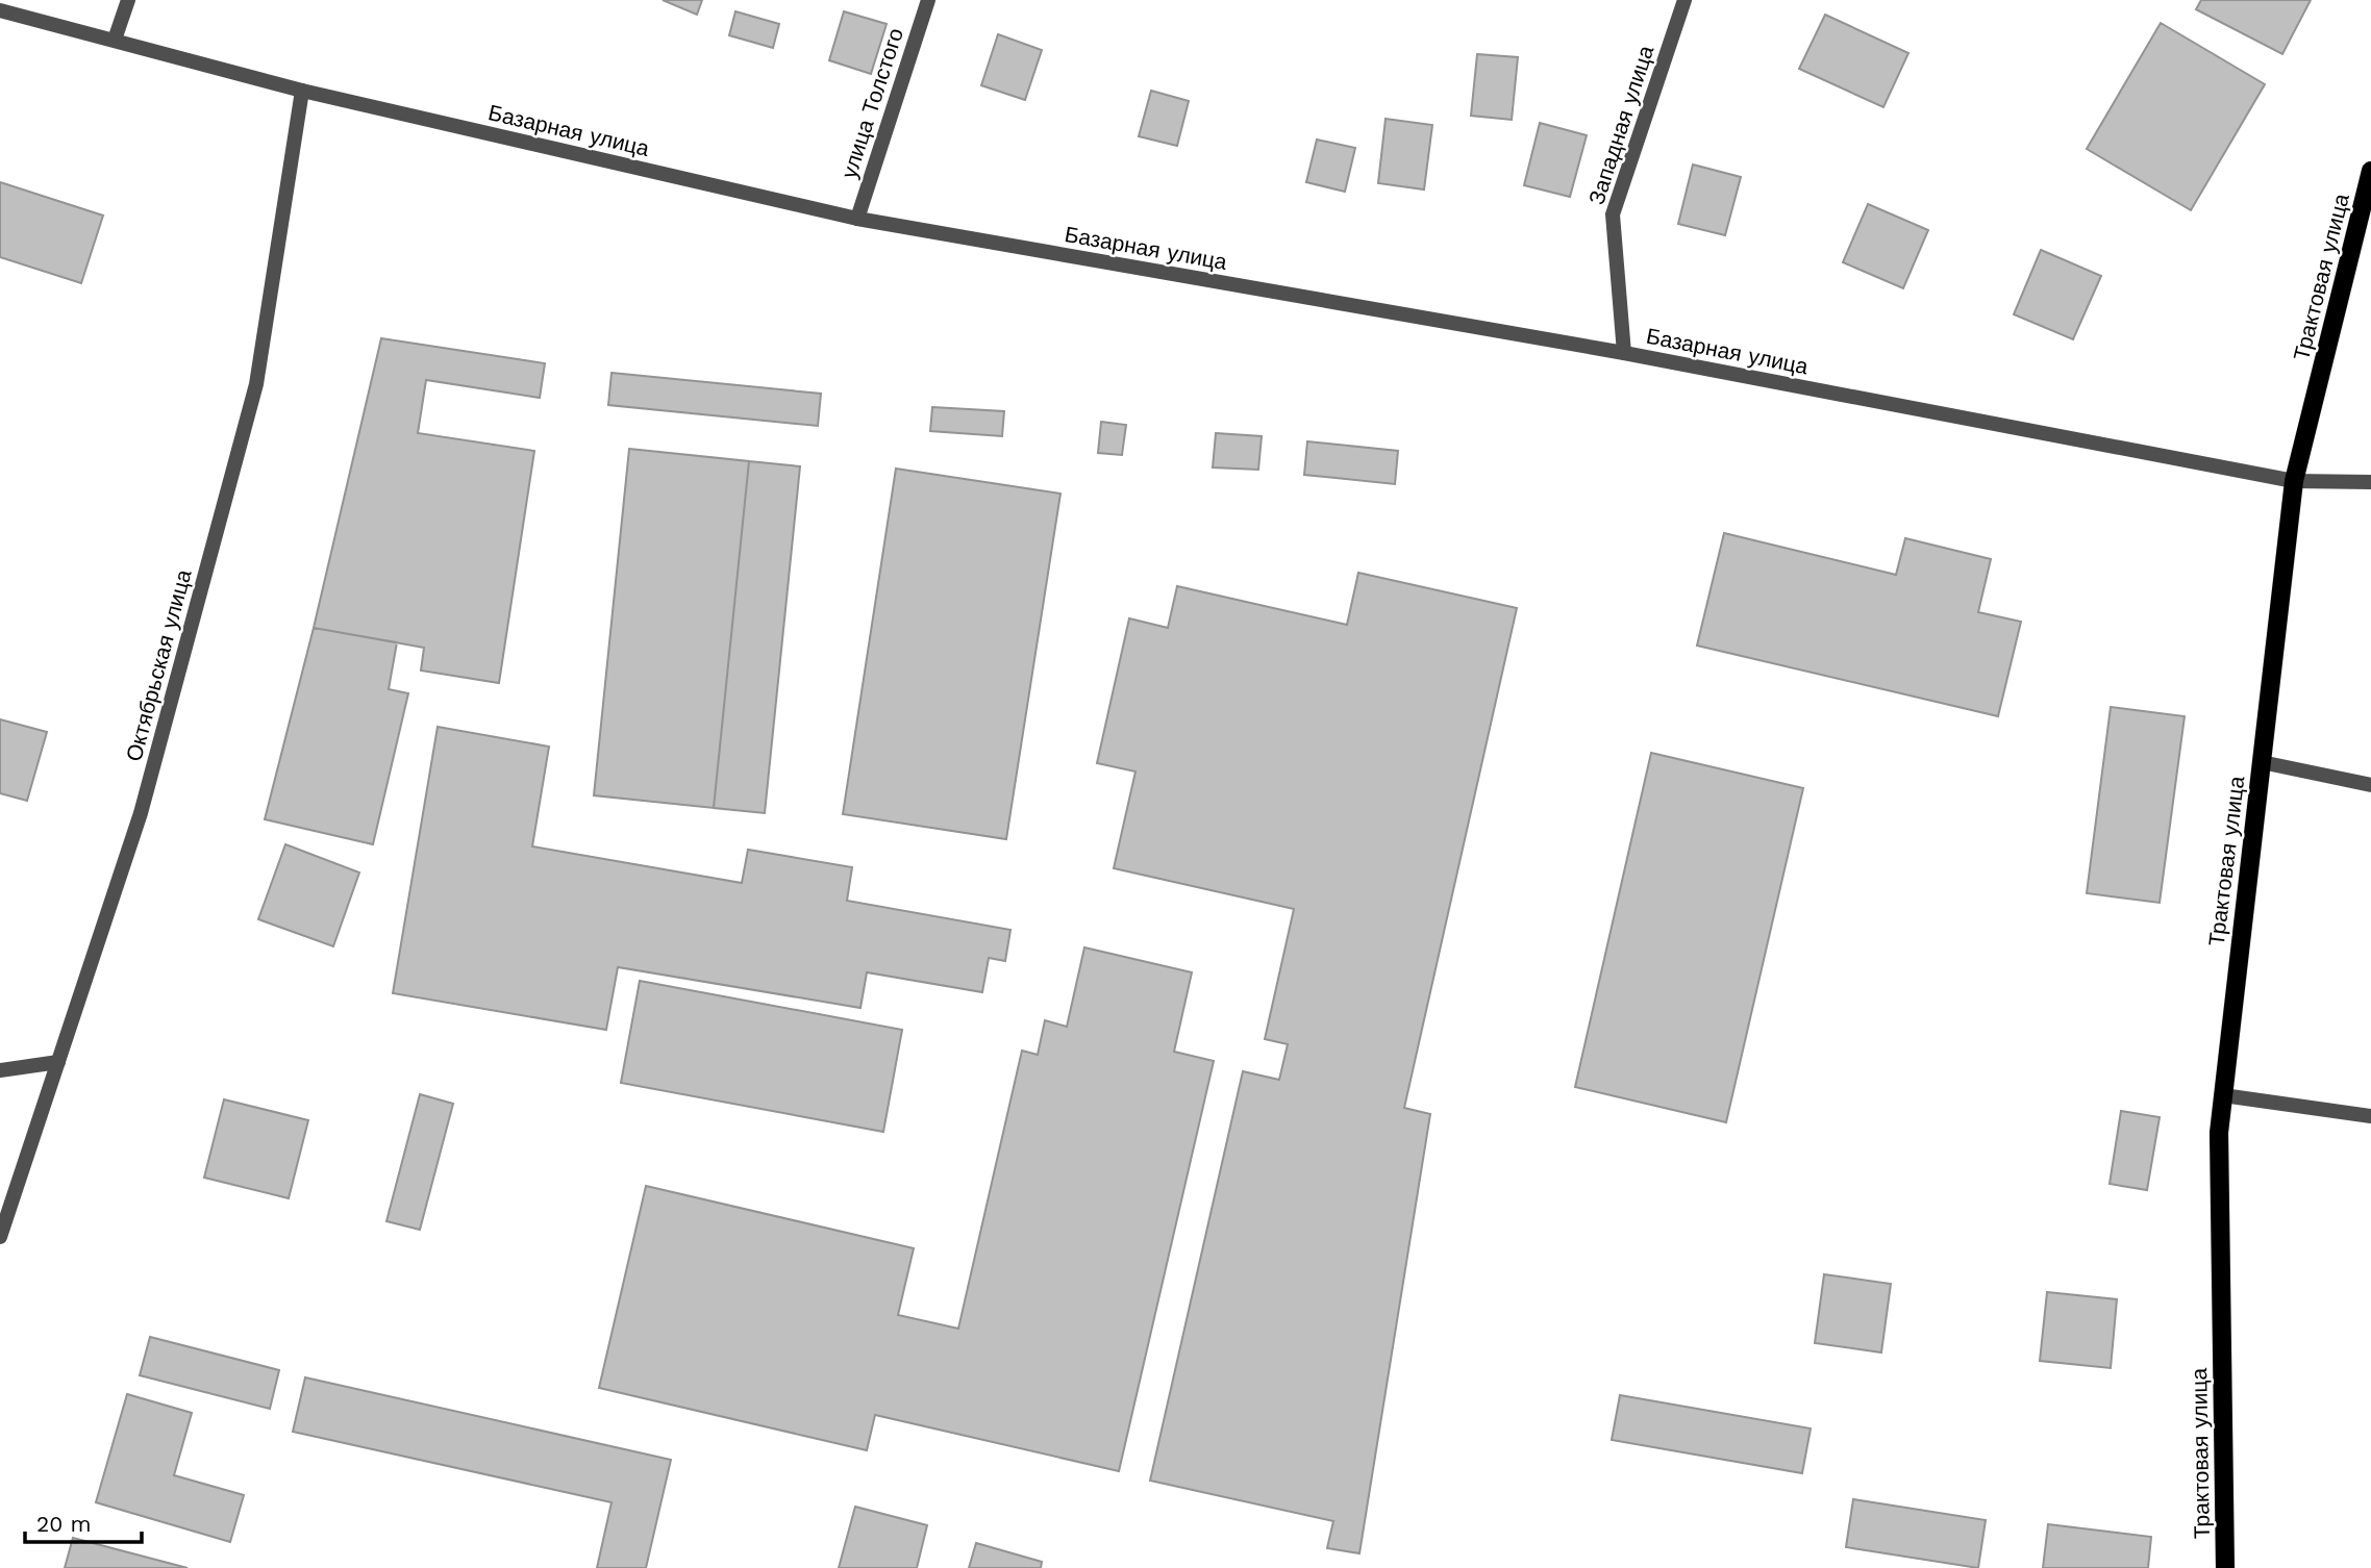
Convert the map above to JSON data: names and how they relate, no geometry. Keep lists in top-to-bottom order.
{
  "streets": {
    "main road": ["Трактовая улица"],
    "street": [
      "улица Толстого",
      "Западная улица",
      "Базарная улица",
      "Октябрьская улица"
    ]
  },
  "crossings": [
    ["улица Толстого", "Базарная улица"],
    ["Западная улица", "Базарная улица"],
    ["Базарная улица", "Трактовая улица"],
    ["Базарная улица", "Октябрьская улица"]
  ],
  "scale_bar": "20 m"
}
